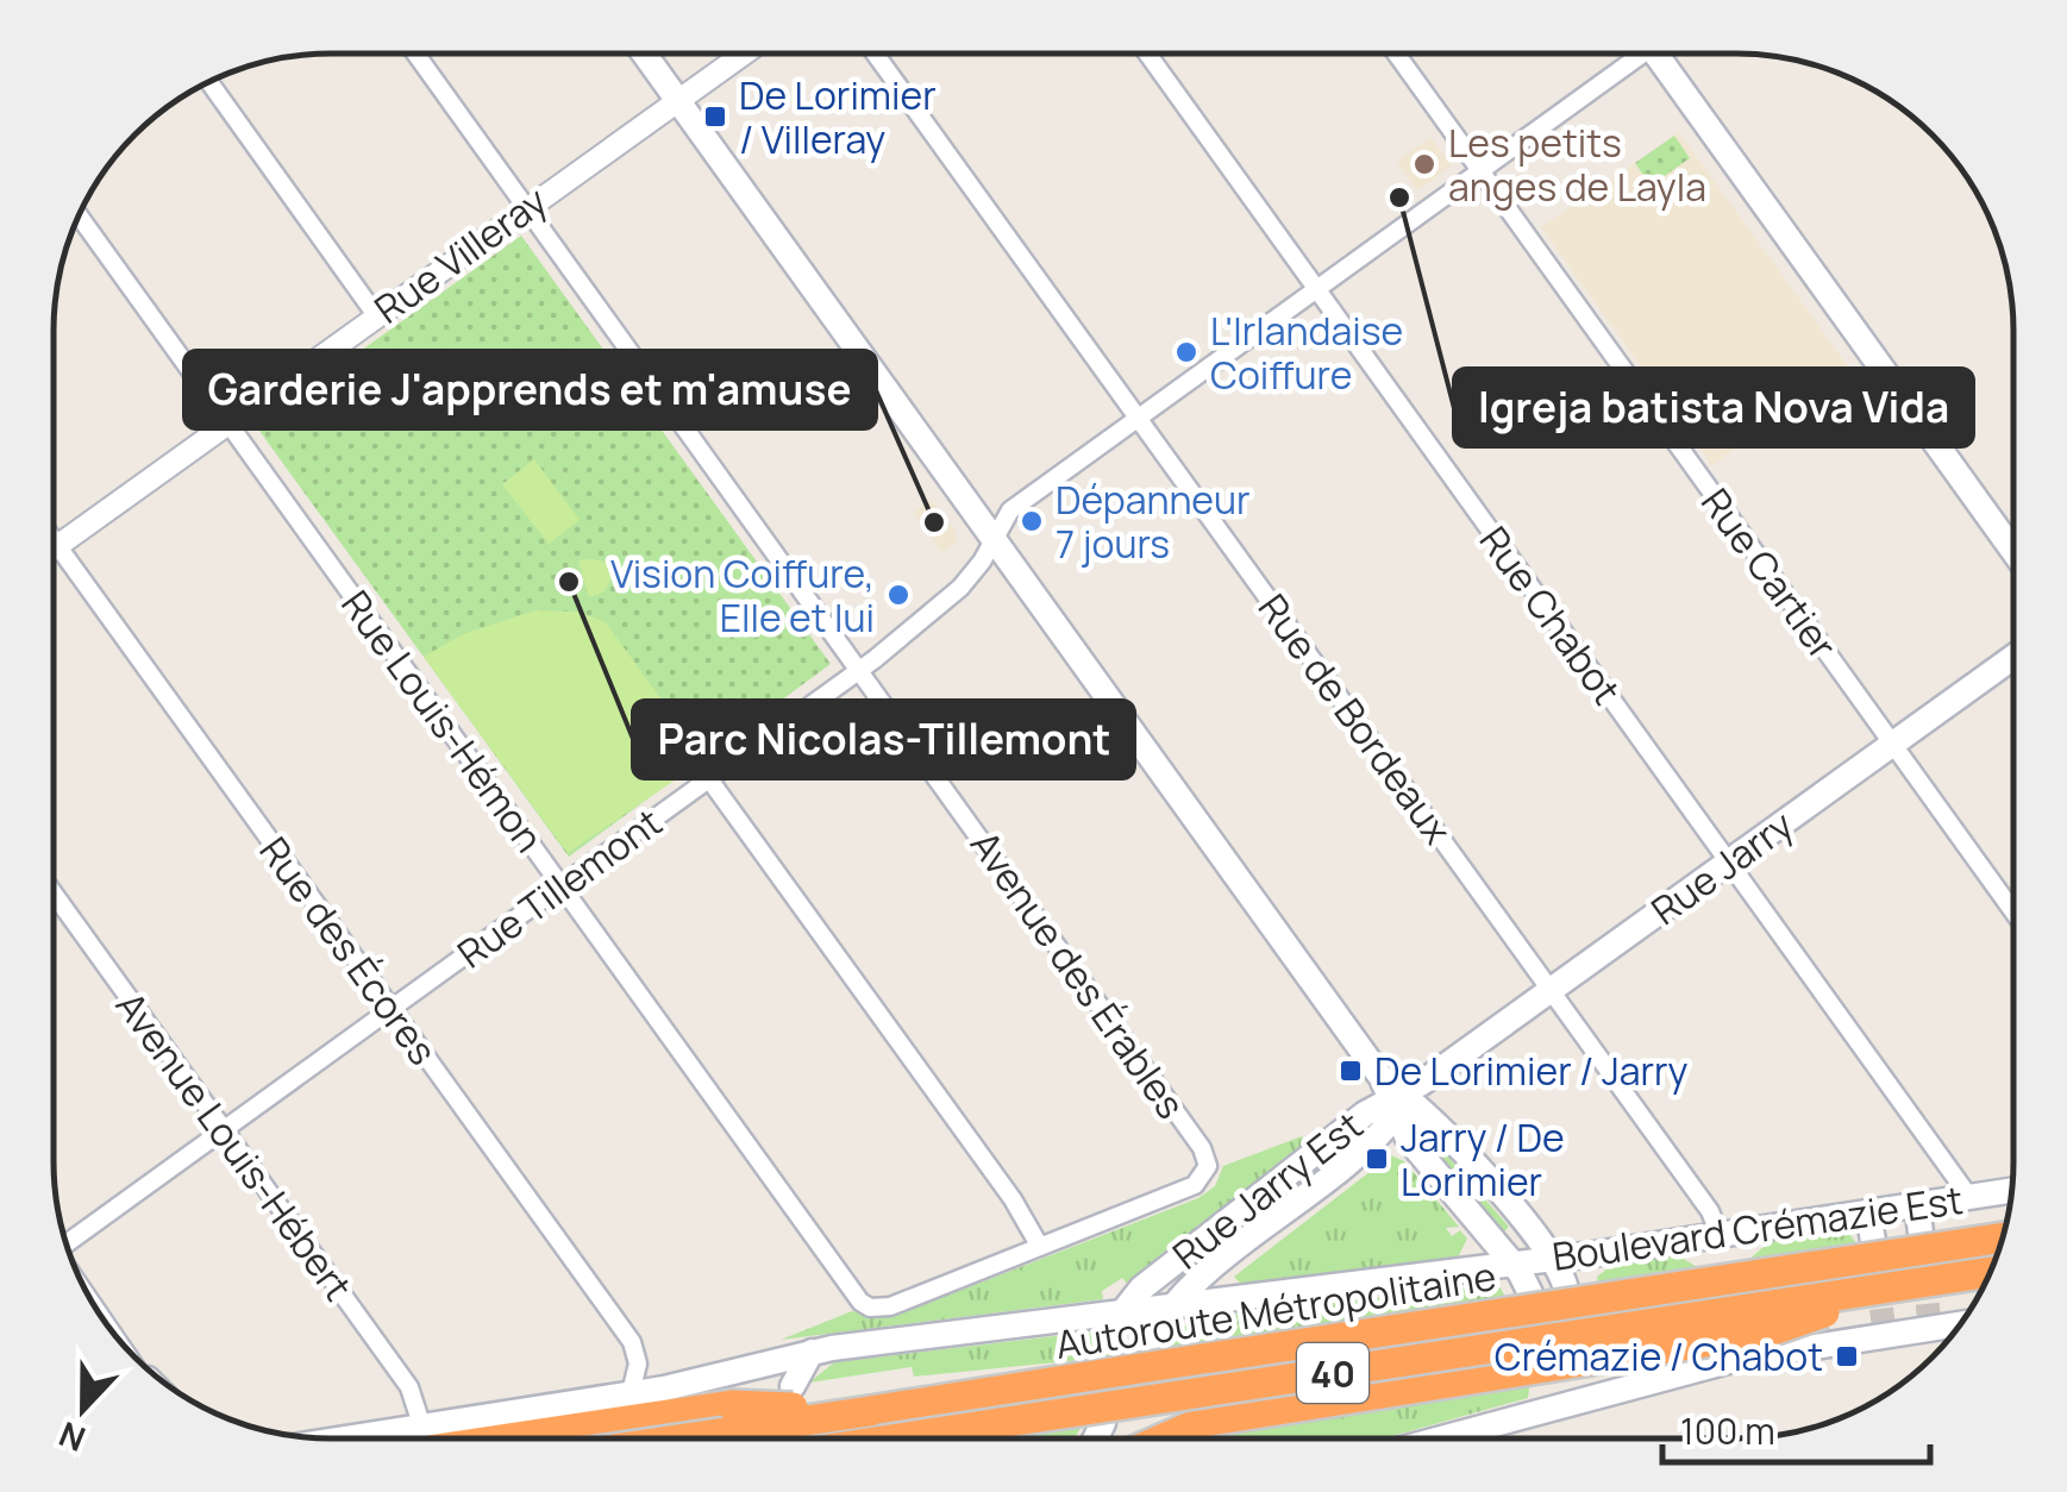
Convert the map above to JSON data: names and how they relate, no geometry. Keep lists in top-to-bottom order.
{
  "streets": {
    "highway": ["Autoroute Métropolitaine", "40"],
    "main road": ["Rue Jarry", "Rue Jarry Est", "Boulevard Crémazie Est"],
    "street": [
      "Rue Villeray",
      "Rue Cartier",
      "Rue Chabot",
      "Rue de Bordeaux",
      "Rue Louis-Hémon",
      "Rue Tillemont",
      "Rue des Écores",
      "Avenue des Érables",
      "Avenue Louis-Hébert"
    ]
  },
  "crossings": [
    ["Rue Villeray", "Rue Louis-Hémon"],
    ["Rue Villeray", "Rue des Écores"],
    ["Rue Villeray", "Avenue des Érables"],
    ["Rue Cartier", "Rue Jarry"],
    ["Rue Cartier", "Rue Tillemont"],
    ["Rue Chabot", "Rue Jarry"],
    ["Rue Chabot", "Rue Tillemont"],
    ["Rue Chabot", "Boulevard Crémazie Est"],
    ["Rue de Bordeaux", "Rue Jarry"],
    ["Rue de Bordeaux", "Rue Tillemont"],
    ["Rue de Bordeaux", "Rue Jarry Est"],
    ["Rue de Bordeaux", "Boulevard Crémazie Est"],
    ["Rue Louis-Hémon", "Rue Tillemont"],
    ["Rue Louis-Hémon", "Avenue des Érables"],
    ["Rue Jarry", "Rue Jarry Est"],
    ["Rue Tillemont", "Rue des Écores"],
    ["Rue Tillemont", "Avenue des Érables"],
    ["Rue Tillemont", "Avenue Louis-Hébert"],
    ["Rue des Écores", "Boulevard Crémazie Est"],
    ["Avenue Louis-Hébert", "Boulevard Crémazie Est"],
    ["Rue Jarry Est", "Boulevard Crémazie Est"]
  ],
  "places": {
    "transit": [
      "De Lorimier / Villeray",
      "De Lorimier / Jarry",
      "Jarry / De Lorimier",
      "Crémazie / Chabot"
    ],
    "other": [
      "Les petits anges de Layla",
      "Igreja batista Nova Vida",
      "L'Irlandaise Coiffure",
      "Dépanneur 7 jours",
      "Garderie J'apprends et m'amuse",
      "Parc Nicolas-Tillemont",
      "Vision Coiffure, Elle et lui"
    ]
  },
  "scale_bar": "100 m",
  "north": "bottom"
}
